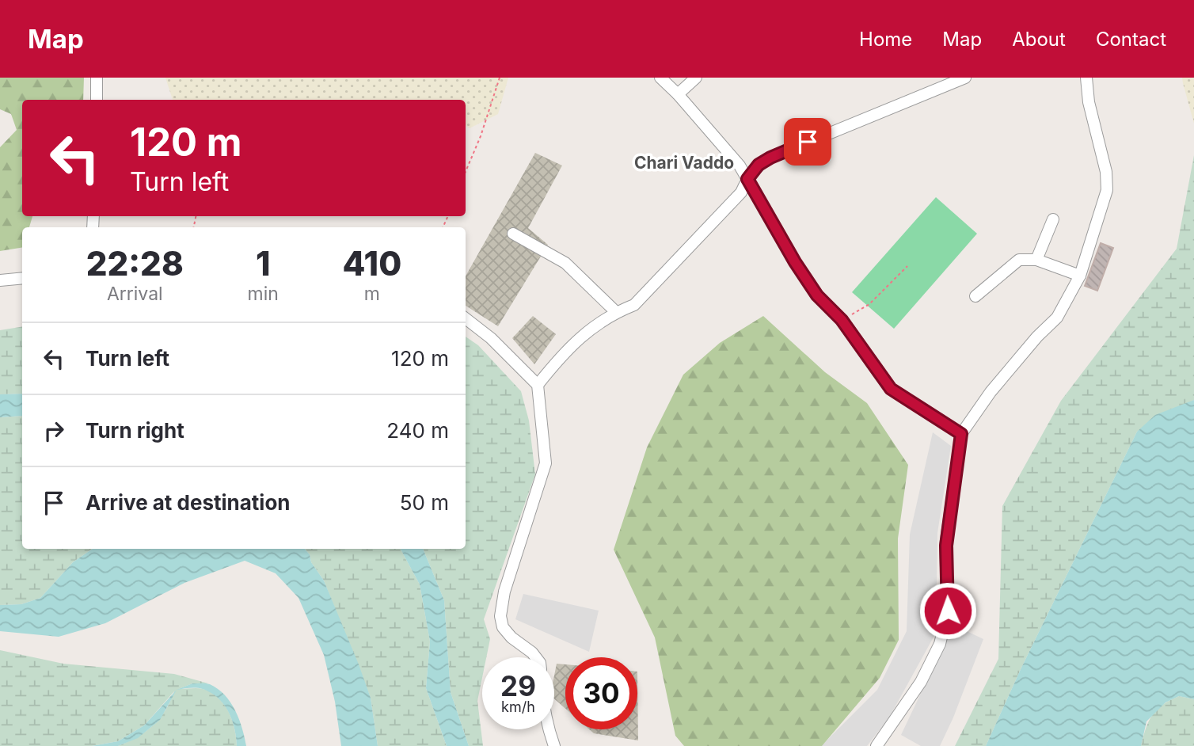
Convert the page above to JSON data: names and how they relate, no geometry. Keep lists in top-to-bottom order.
{
  "districts": ["Chari Vaddo"],
  "page": {
    "header": "Map",
    "nav": [
      "Home",
      "Map",
      "About",
      "Contact"
    ],
    "turn": ["120 m", "Turn left"],
    "eta": [
      "22:28",
      "Arrival",
      "1",
      "min",
      "410",
      "m"
    ],
    "list": [
      {
        "name": "Turn left",
        "value": "120 m"
      },
      {
        "name": "Turn right",
        "value": "240 m"
      },
      {
        "name": "Arrive at destination",
        "value": "50 m"
      }
    ],
    "speed": "29 km/h",
    "limit": "30"
  }
}
